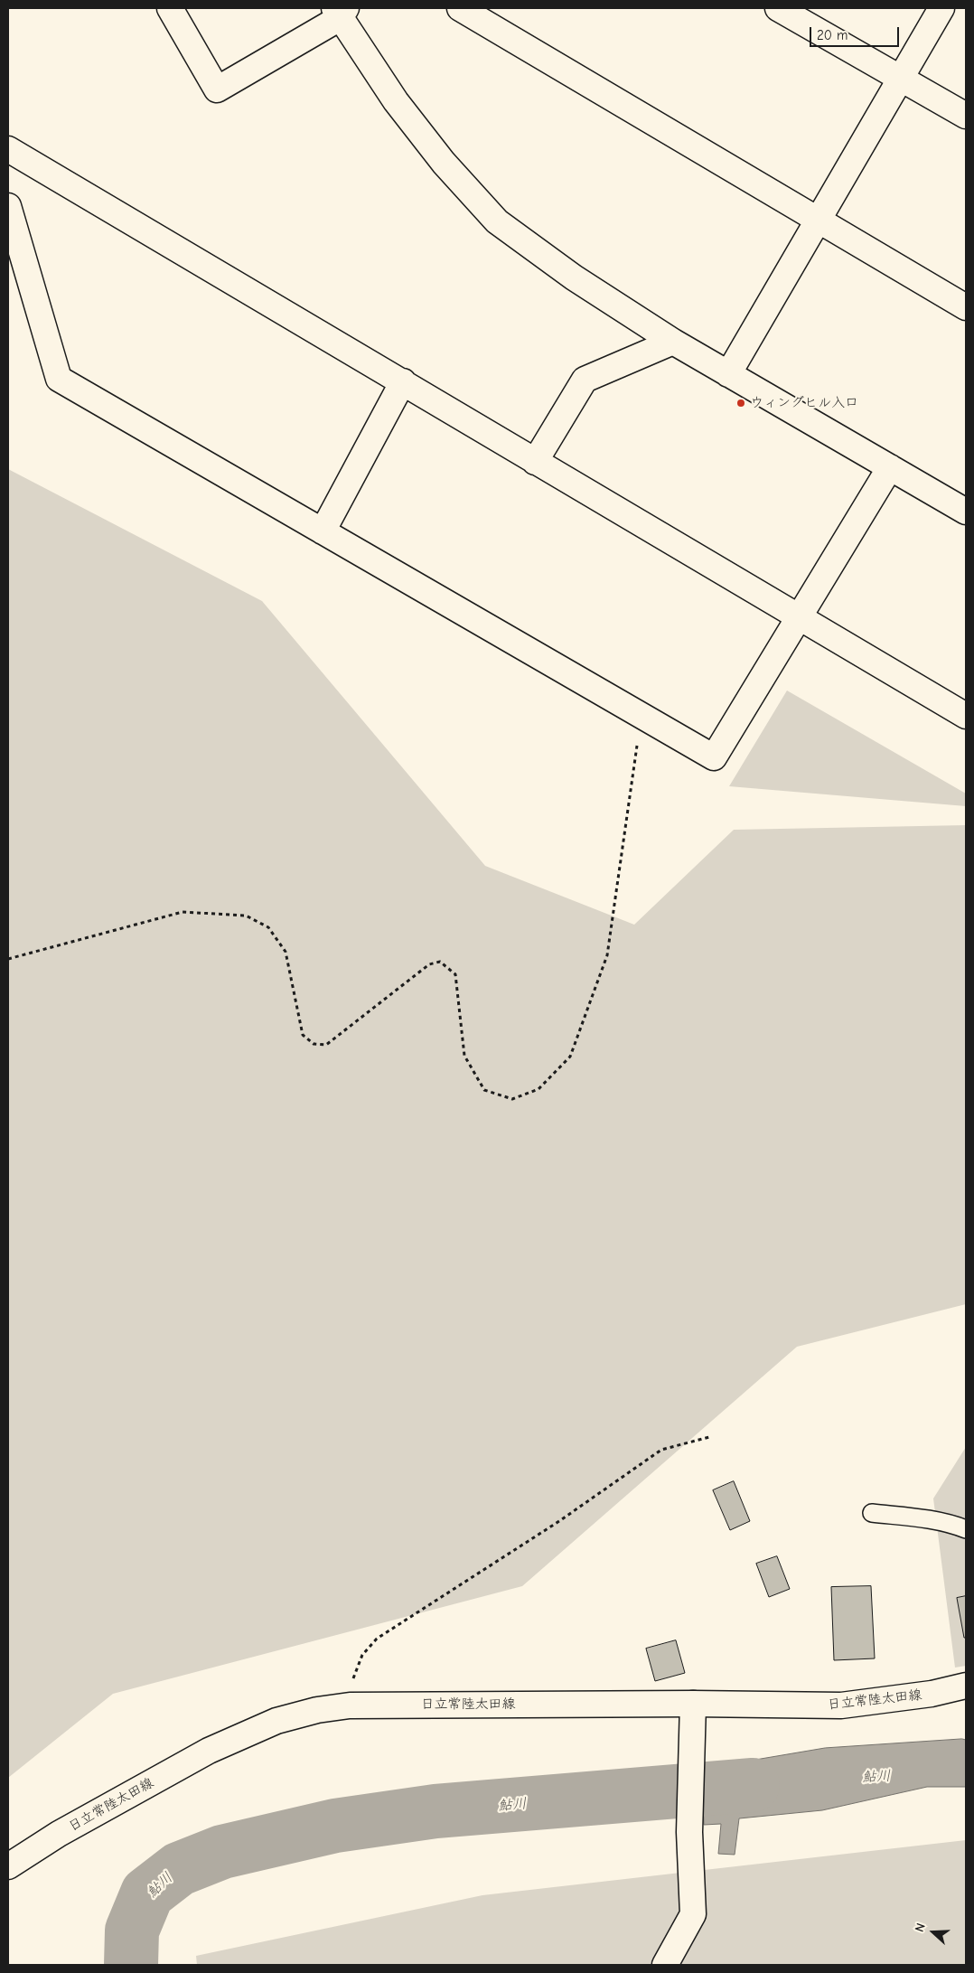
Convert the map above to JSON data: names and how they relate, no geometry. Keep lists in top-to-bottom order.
{
  "streets": {
    "street": ["日立常陸太田線"]
  },
  "water": ["鮎川"],
  "places": ["ウィングヒル入口"],
  "scale_bar": "20 m",
  "north": "left"
}
